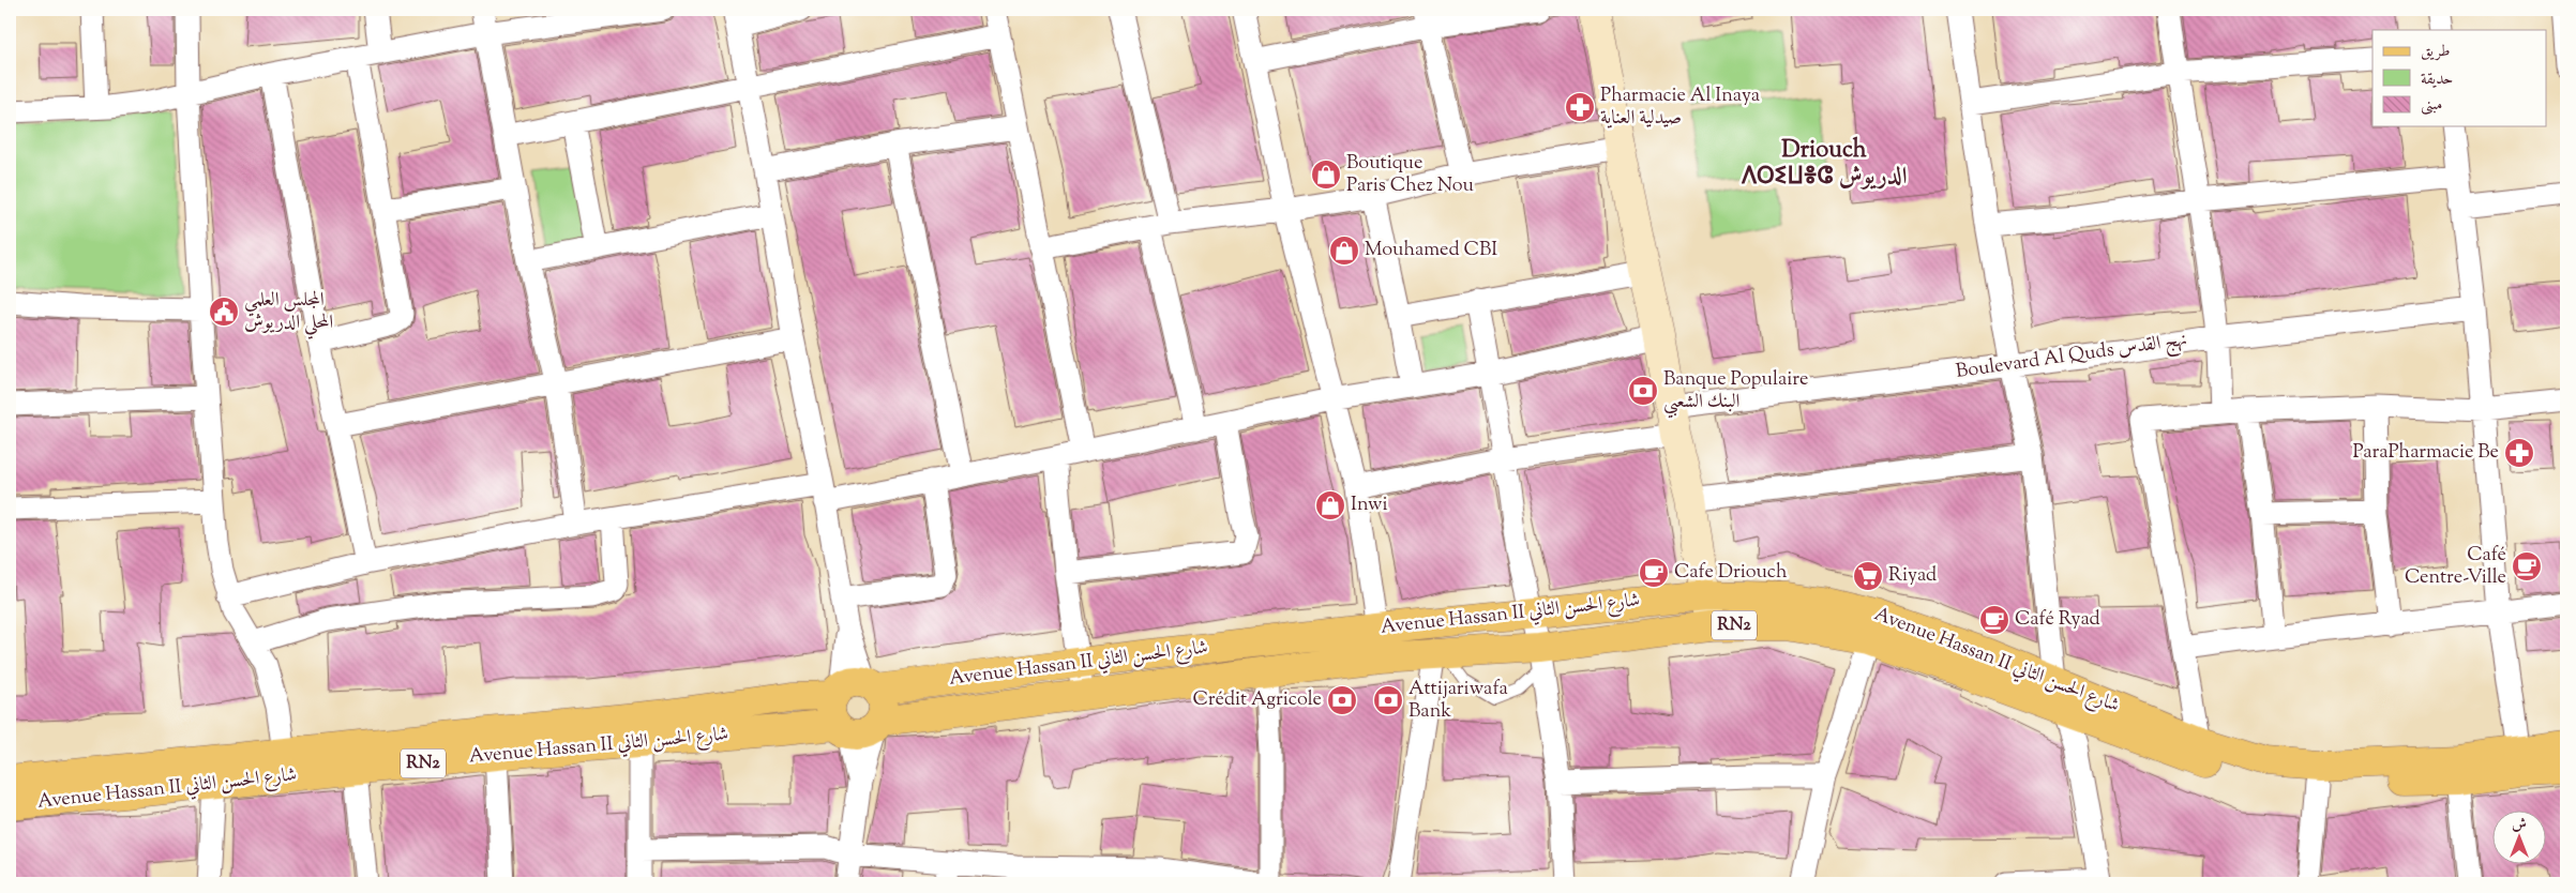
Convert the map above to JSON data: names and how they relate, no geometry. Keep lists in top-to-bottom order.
{
  "streets": {
    "main road": ["Avenue Hassan II شارع الحسن الثاني", "RN2"],
    "street": ["Boulevard Al Quds نهج القدس"]
  },
  "districts": ["Driouch ⴷⵔⵉⵡⴻⵛ الدريوش"],
  "places": {
    "pharmacy": ["Pharmacie Al Inaya صيدلية العناية", "ParaPharmacie Be"],
    "shop": ["Boutique Paris Chez Nou", "Mouhamed CBI", "Inwi"],
    "public building": ["المجلس العلمي المحلي الدريوش"],
    "bank": ["Banque Populaire البنك الشعبي", "Crédit Agricole", "Attijariwafa Bank"],
    "cafe": ["Café Centre-Ville", "Cafe Driouch", "Café Ryad"],
    "supermarket": ["Riyad"]
  },
  "legend": ["طريق", "حديقة", "مبنى"],
  "north": "top"
}
